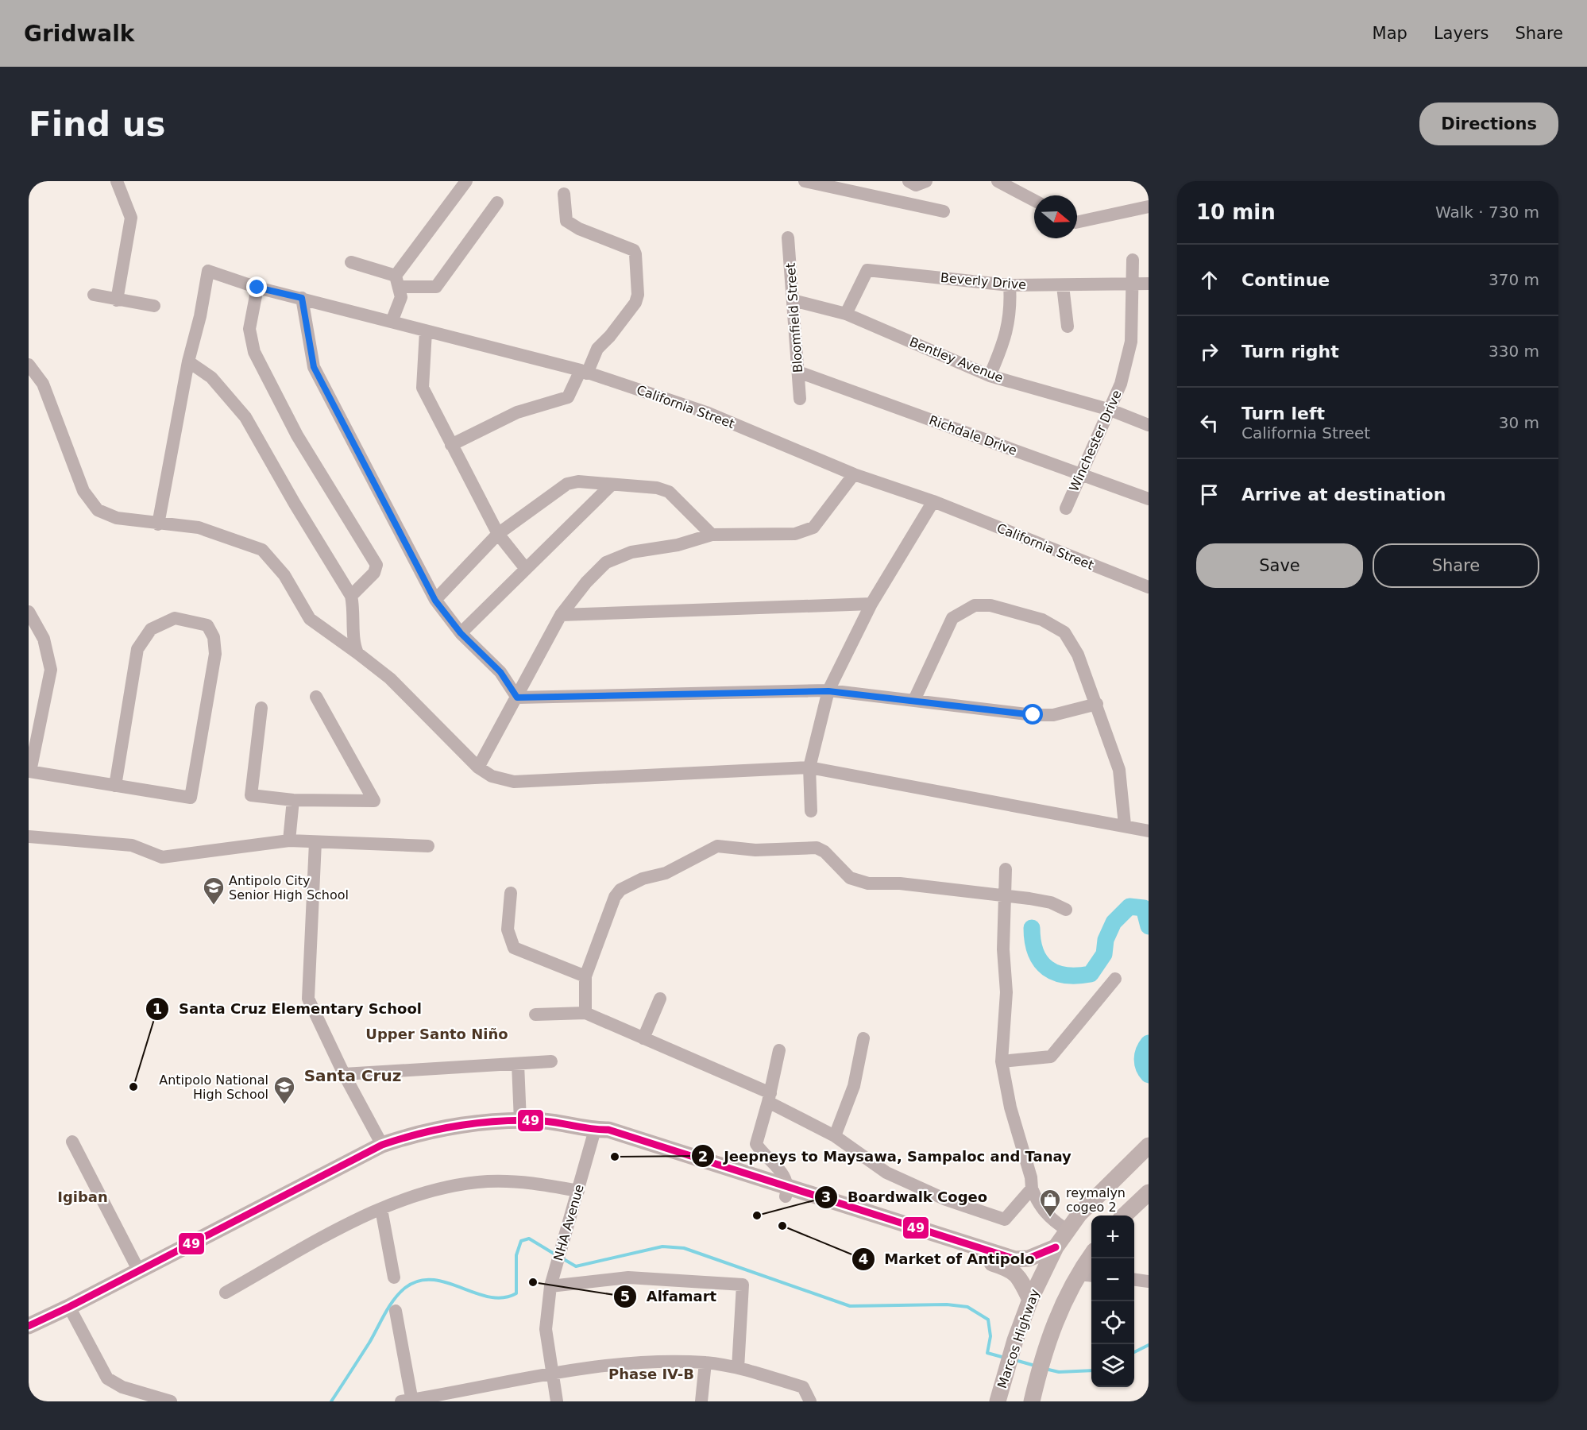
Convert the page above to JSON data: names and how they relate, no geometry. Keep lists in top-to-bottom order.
{
  "streets": {
    "main road": ["Marcos Highway"],
    "street": [
      "Beverly Drive",
      "Bloomfield Street",
      "Bentley Avenue",
      "California Street",
      "Richdale Drive",
      "Winchester Drive",
      "NHA Avenue"
    ]
  },
  "crossings": [
    ["Beverly Drive", "Bentley Avenue"],
    ["Beverly Drive", "Winchester Drive"],
    ["Bloomfield Street", "Bentley Avenue"],
    ["Bloomfield Street", "Richdale Drive"],
    ["Bentley Avenue", "Winchester Drive"],
    ["Richdale Drive", "Winchester Drive"]
  ],
  "districts": [
    "Upper Santo Niño",
    "Santa Cruz",
    "Igiban",
    "Phase IV-B"
  ],
  "places": {
    "school or university": ["Antipolo City Senior High School", "Antipolo National High School"],
    "other": [
      "Santa Cruz Elementary School",
      "Jeepneys to Maysawa, Sampaloc and Tanay",
      "Boardwalk Cogeo",
      "Market of Antipolo",
      "Alfamart"
    ],
    "shop": ["reymalyn cogeo 2"]
  },
  "lines": ["transit line 49"],
  "north": "right",
  "page": {
    "header": "Gridwalk",
    "nav": ["Map", "Layers", "Share"],
    "buttons": [
      "Directions",
      ["Save", "Share"]
    ],
    "title": "Find us",
    "heading": ["10 min", "Walk · 730 m"],
    "list": [
      ["Continue", "370 m"],
      ["Turn right", "330 m"],
      ["Turn left", "California Street", "30 m"],
      "Arrive at destination"
    ],
    "map_buttons": ["+", "−"]
  }
}
